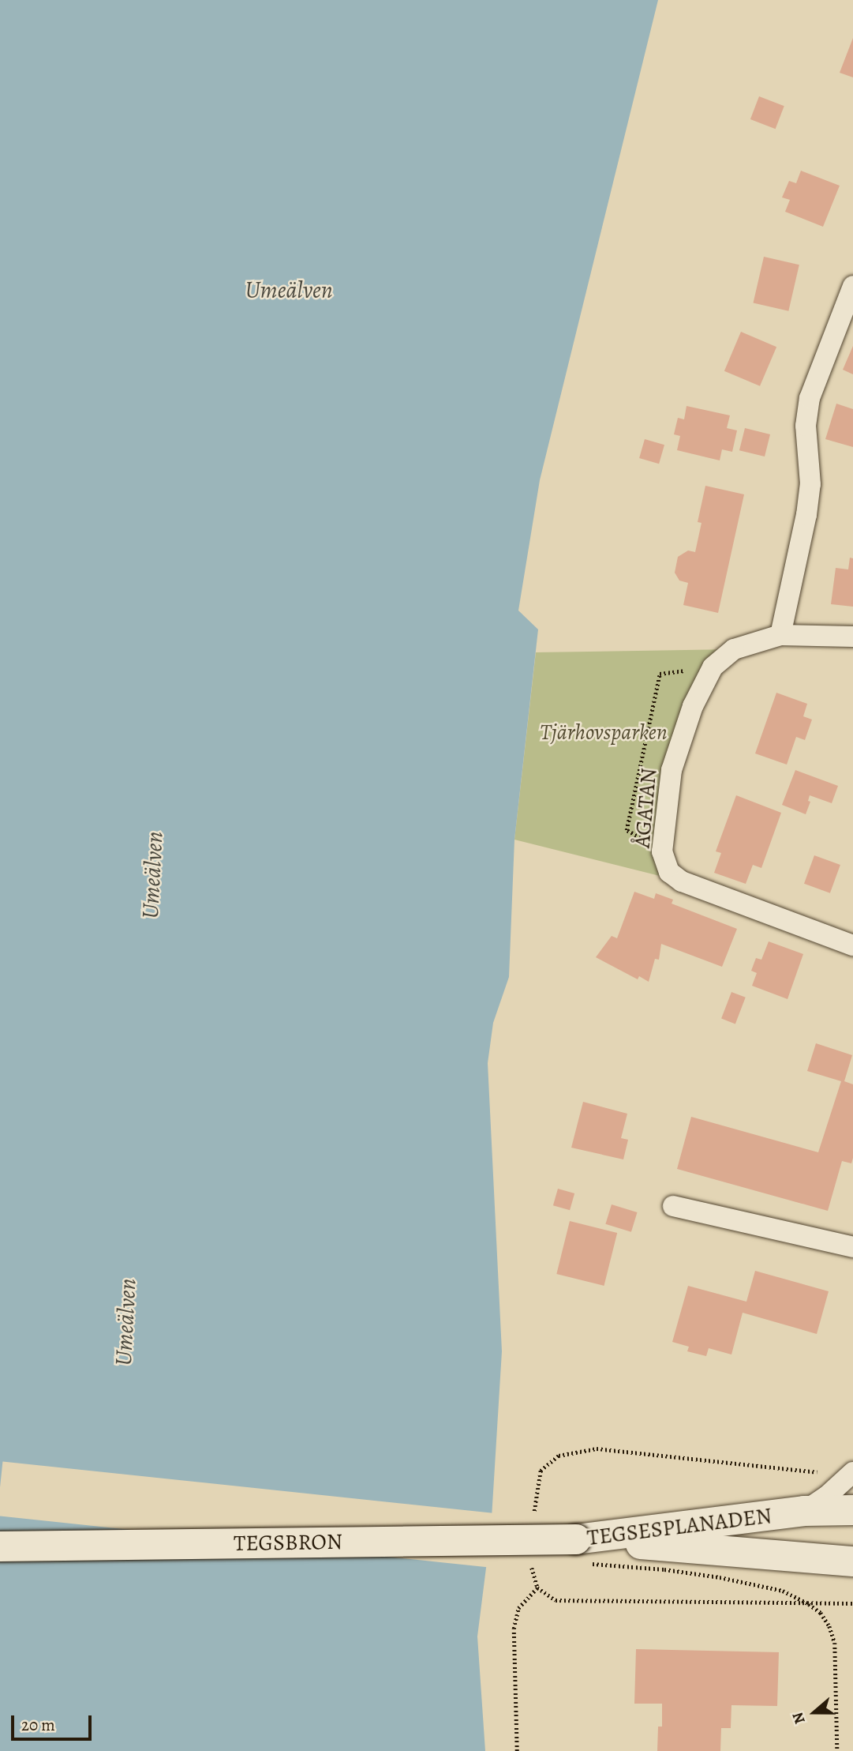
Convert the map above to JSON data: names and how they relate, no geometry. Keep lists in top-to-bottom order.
{
  "streets": {
    "main road": ["TEGSESPLANADEN", "TEGSBRON"],
    "street": ["ÅGATAN"]
  },
  "crossings": [
    ["TEGSESPLANADEN", "TEGSBRON"]
  ],
  "water": ["Umeälven"],
  "parks": ["Tjärhovsparken"],
  "scale_bar": "20 m",
  "north": "left"
}
